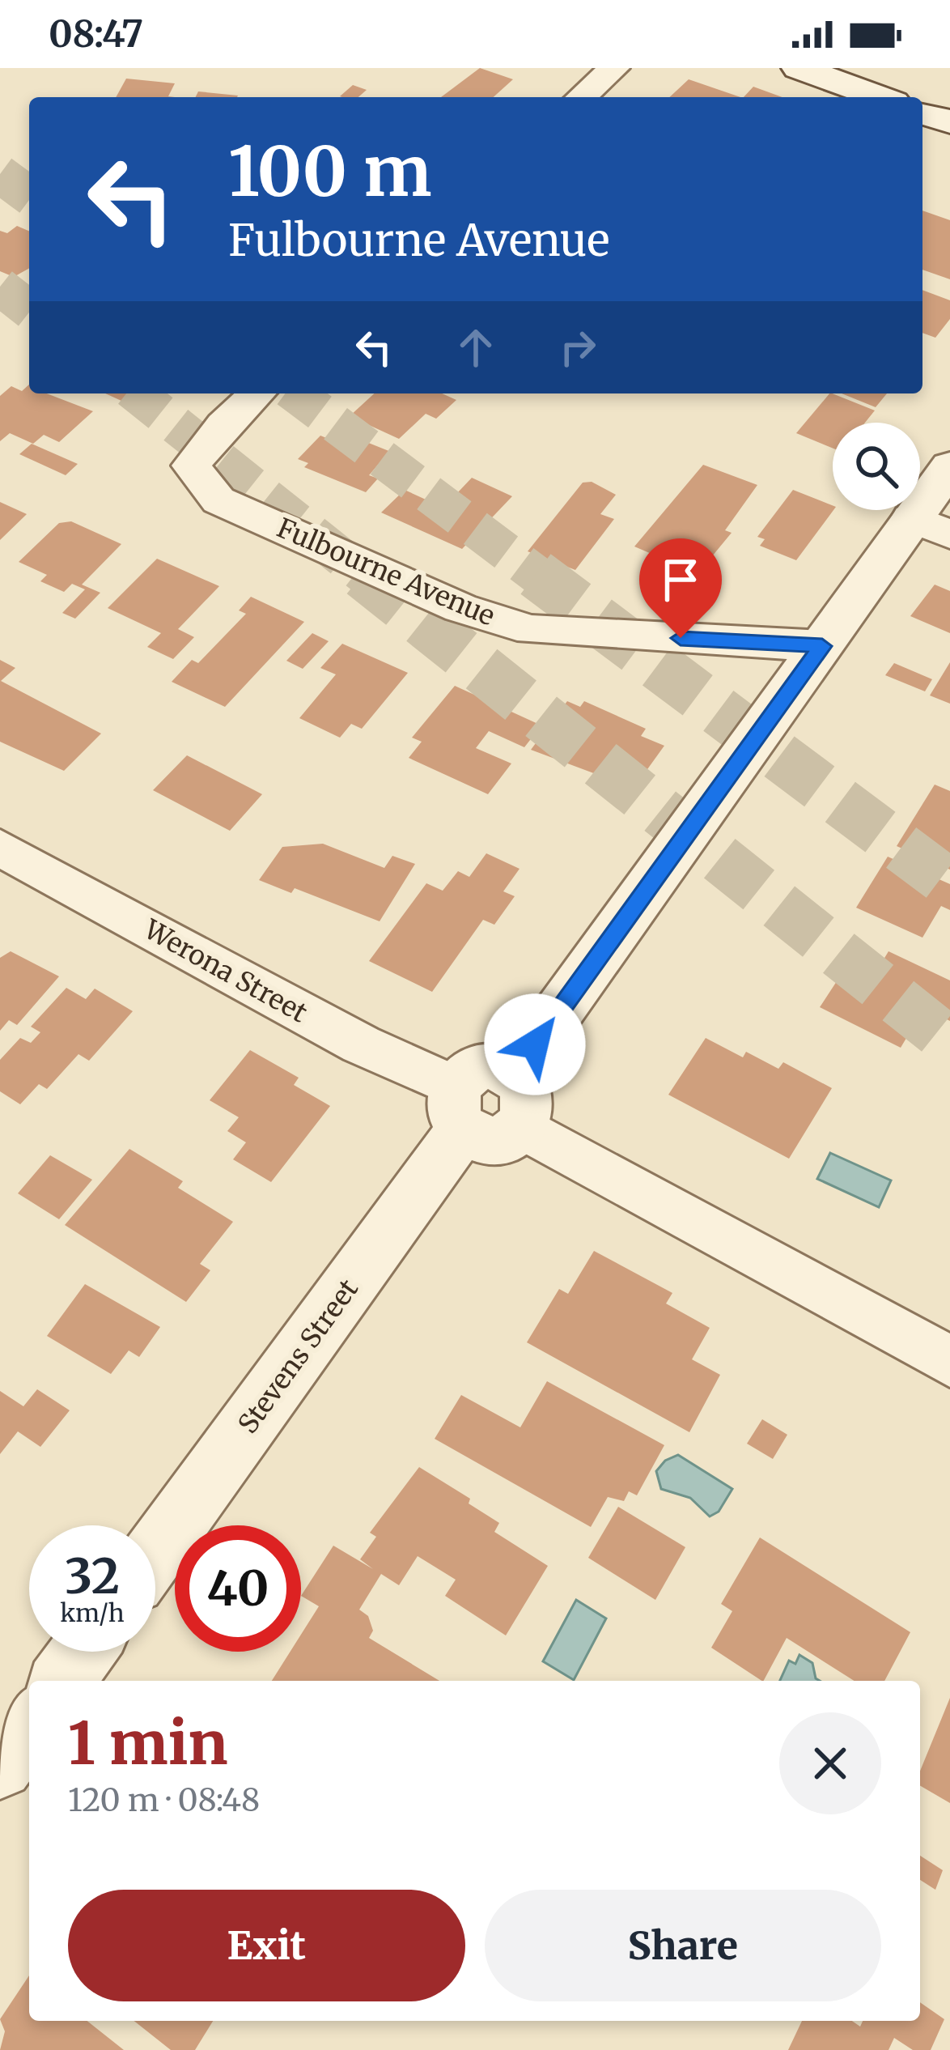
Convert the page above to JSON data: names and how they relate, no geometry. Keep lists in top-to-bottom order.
{
  "streets": {
    "street": ["Fulbourne Avenue", "Werona Street", "Stevens Street"]
  },
  "crossings": [
    ["Werona Street", "Stevens Street"]
  ],
  "page": {
    "status": "08:47",
    "turn": ["100 m", "Fulbourne Avenue"],
    "speed": "32 km/h",
    "limit": "40",
    "heading": ["1 min", "120 m · 08:48"],
    "buttons": ["Exit", "Share"]
  }
}
